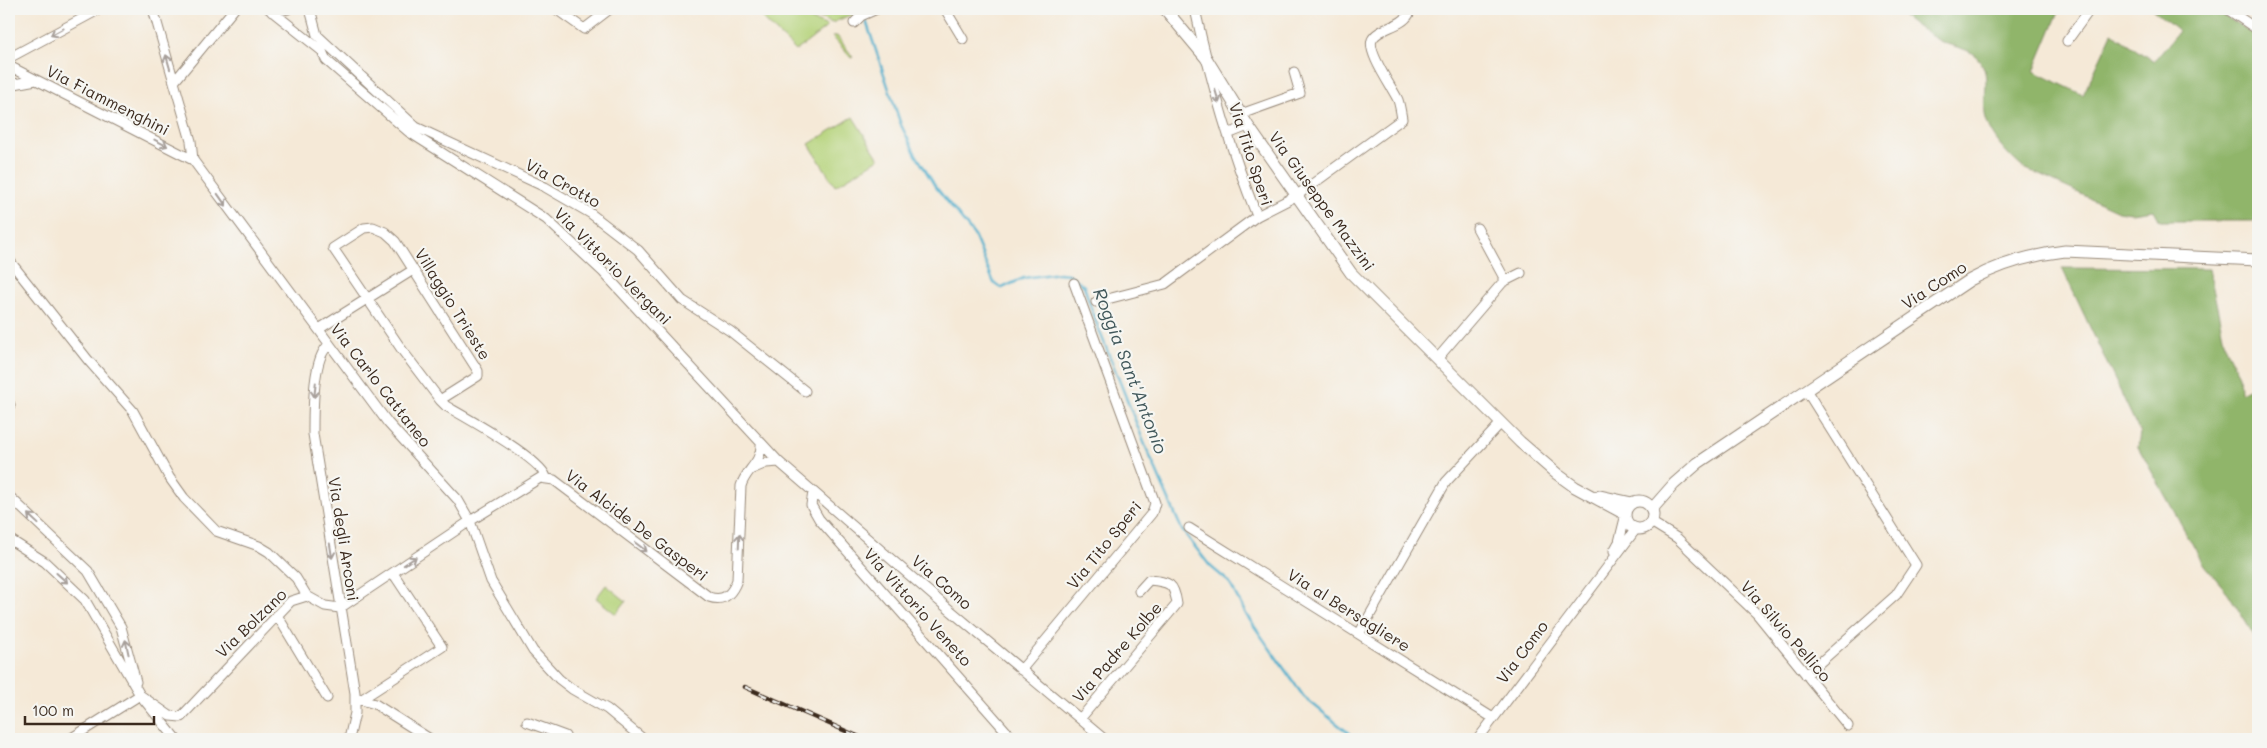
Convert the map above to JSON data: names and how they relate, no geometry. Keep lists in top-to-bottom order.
{
  "streets": {
    "main road": ["Via Giuseppe Mazzini", "Via Como"],
    "street": [
      "Via Fiammenghini",
      "Via Tito Speri",
      "Via Crotto",
      "Via Vittorio Vergani",
      "Villaggio Trieste",
      "Via Carlo Cattaneo",
      "Via Alcide De Gasperi",
      "Via degli Arconi",
      "Via Vittorio Veneto",
      "Via al Bersagliere",
      "Via Bolzano",
      "Via Silvio Pellico",
      "Via Padre Kolbe"
    ]
  },
  "crossings": [
    ["Via Fiammenghini", "Via Carlo Cattaneo"],
    ["Via Tito Speri", "Via Giuseppe Mazzini"],
    ["Via Tito Speri", "Via Como"],
    ["Via Giuseppe Mazzini", "Via Como"],
    ["Via Giuseppe Mazzini", "Via Silvio Pellico"],
    ["Via Vittorio Vergani", "Via Como"],
    ["Via Vittorio Vergani", "Via Alcide De Gasperi"],
    ["Via Como", "Via Alcide De Gasperi"],
    ["Via Como", "Via Vittorio Veneto"],
    ["Via Como", "Via al Bersagliere"],
    ["Via Como", "Via Silvio Pellico"],
    ["Via Como", "Via Padre Kolbe"],
    ["Via Carlo Cattaneo", "Via degli Arconi"],
    ["Via degli Arconi", "Via Bolzano"]
  ],
  "one_way": ["Via Fiammenghini", "Via degli Arconi"],
  "water": ["Roggia Sant'Antonio"],
  "scale_bar": "100 m"
}
